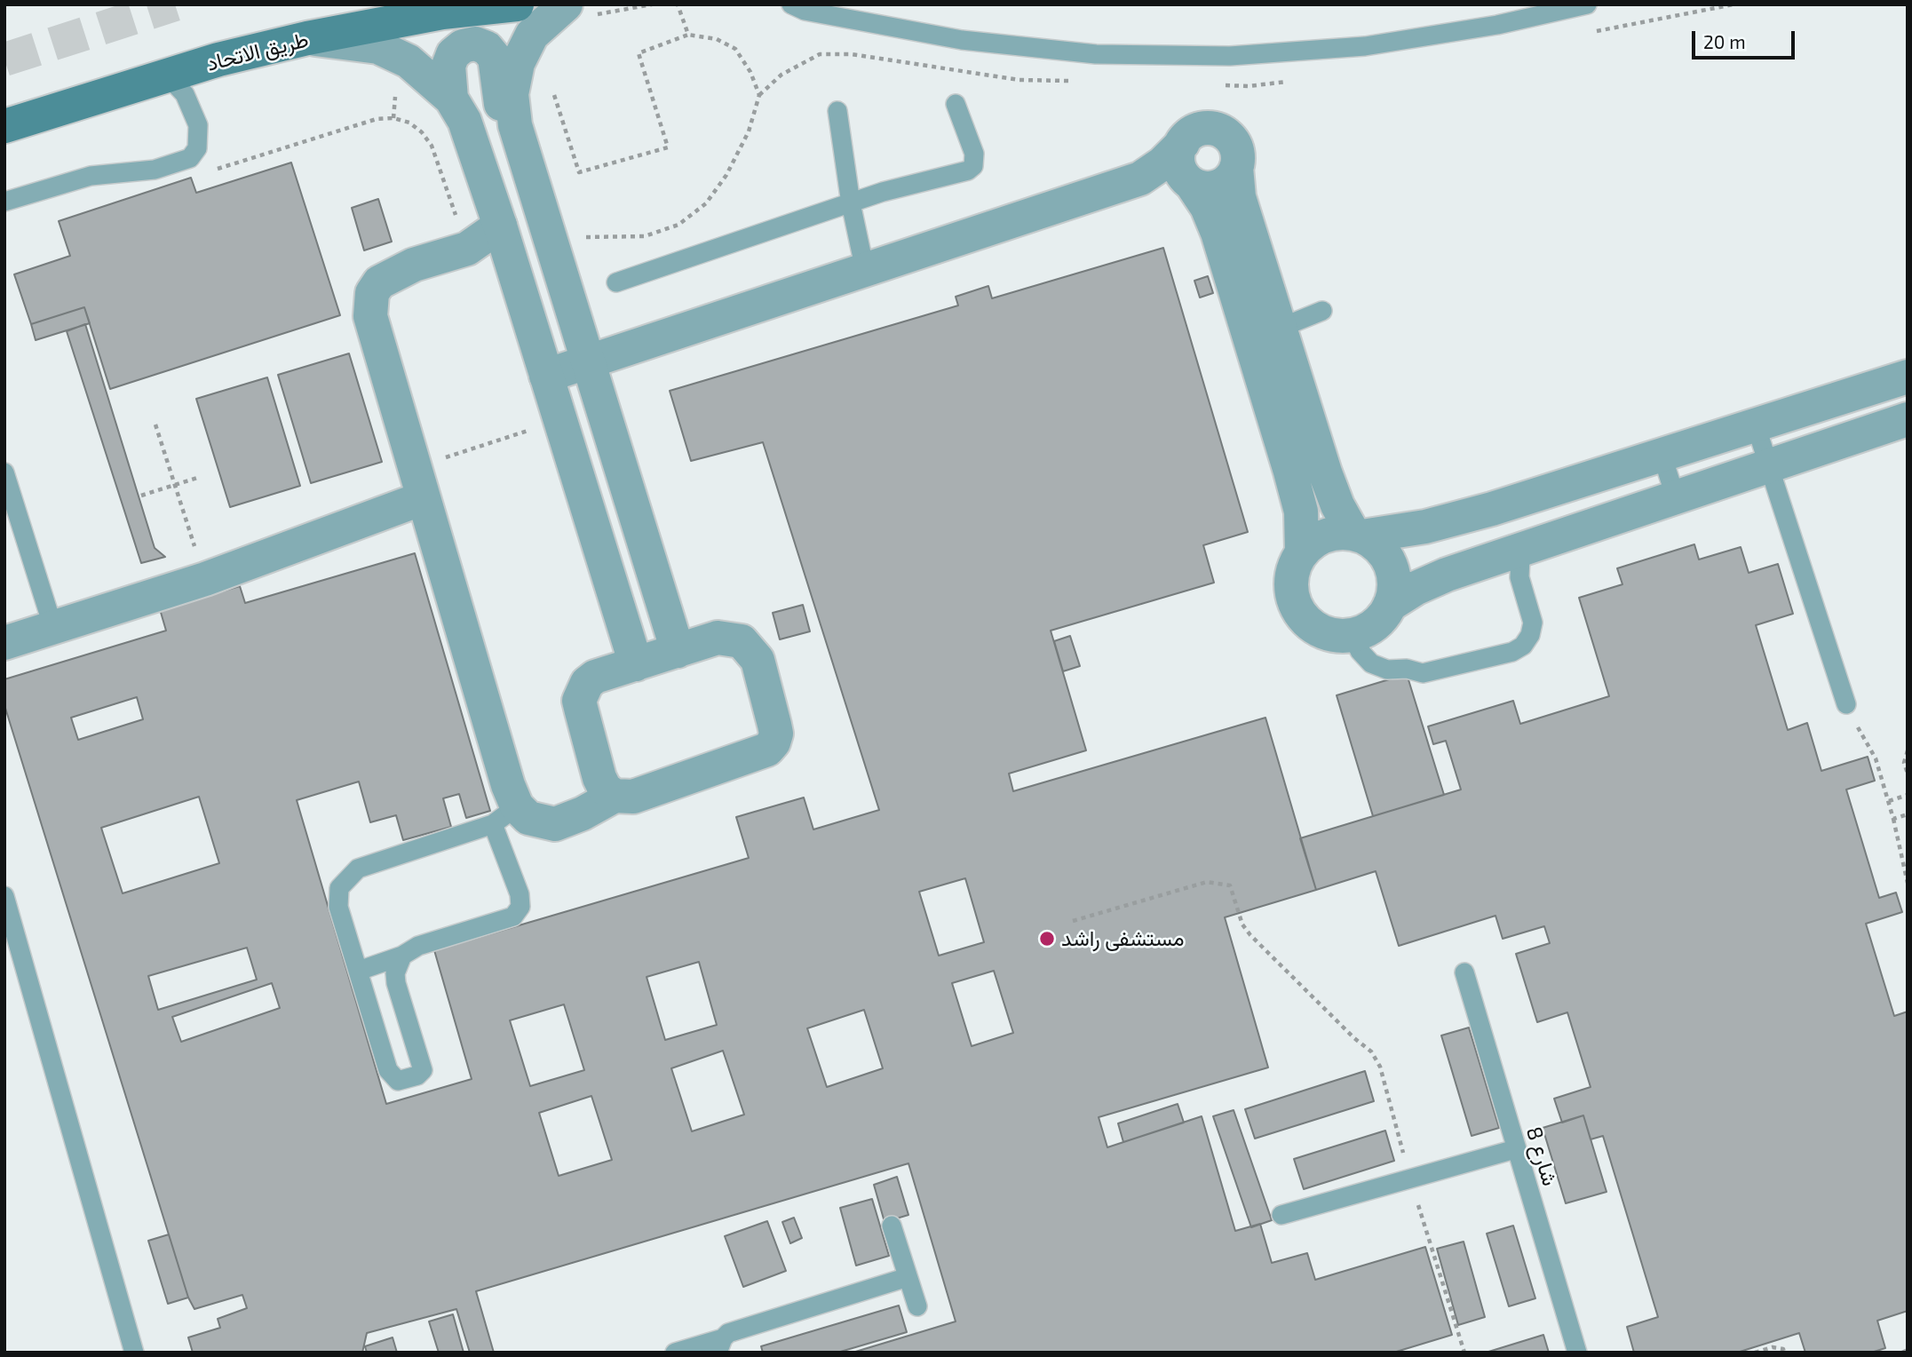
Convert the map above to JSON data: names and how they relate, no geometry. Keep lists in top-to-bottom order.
{
  "streets": {
    "main road": ["طريق الاتحاد"],
    "lane": ["شارع 8"]
  },
  "places": ["مستشفى راشد"],
  "scale_bar": "20 m"
}
